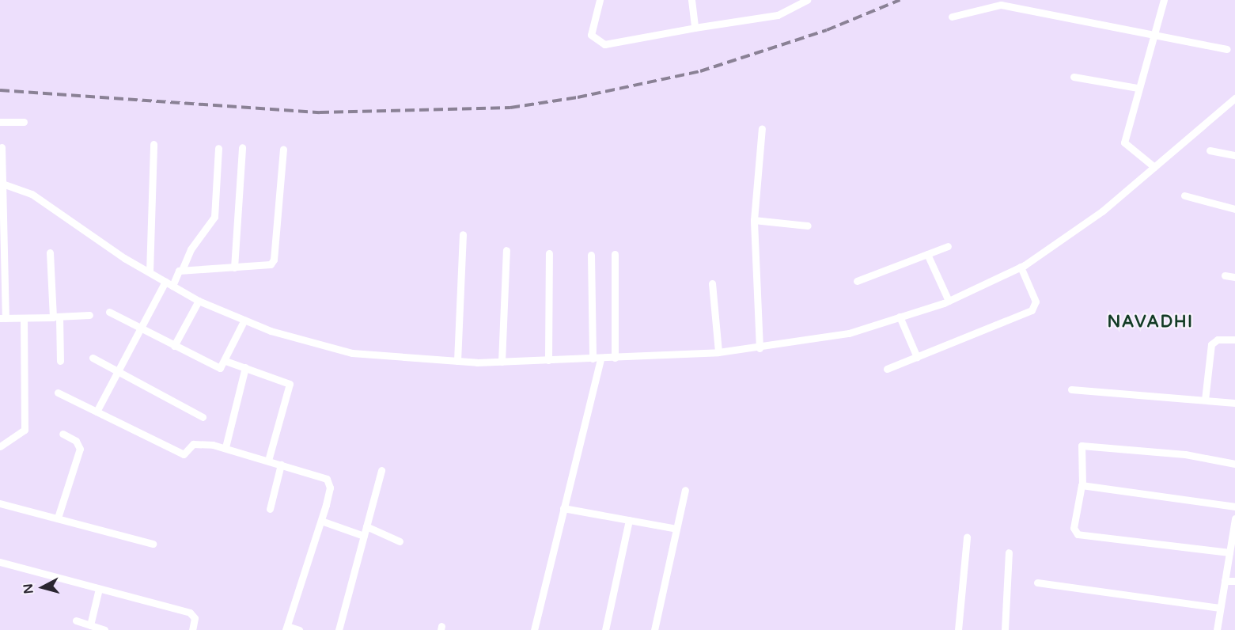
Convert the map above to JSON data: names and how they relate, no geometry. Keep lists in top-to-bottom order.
{
  "districts": ["NAVADHI"],
  "north": "left"
}
